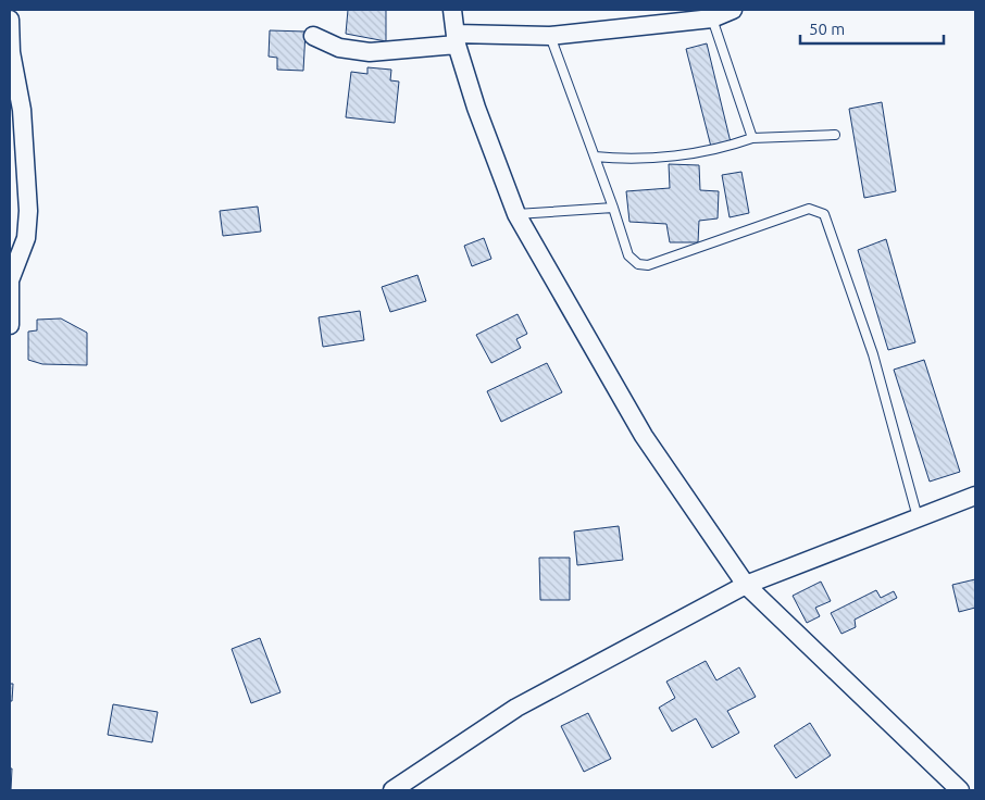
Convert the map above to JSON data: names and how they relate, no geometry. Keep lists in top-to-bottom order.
{
  "scale_bar": "50 m"
}
